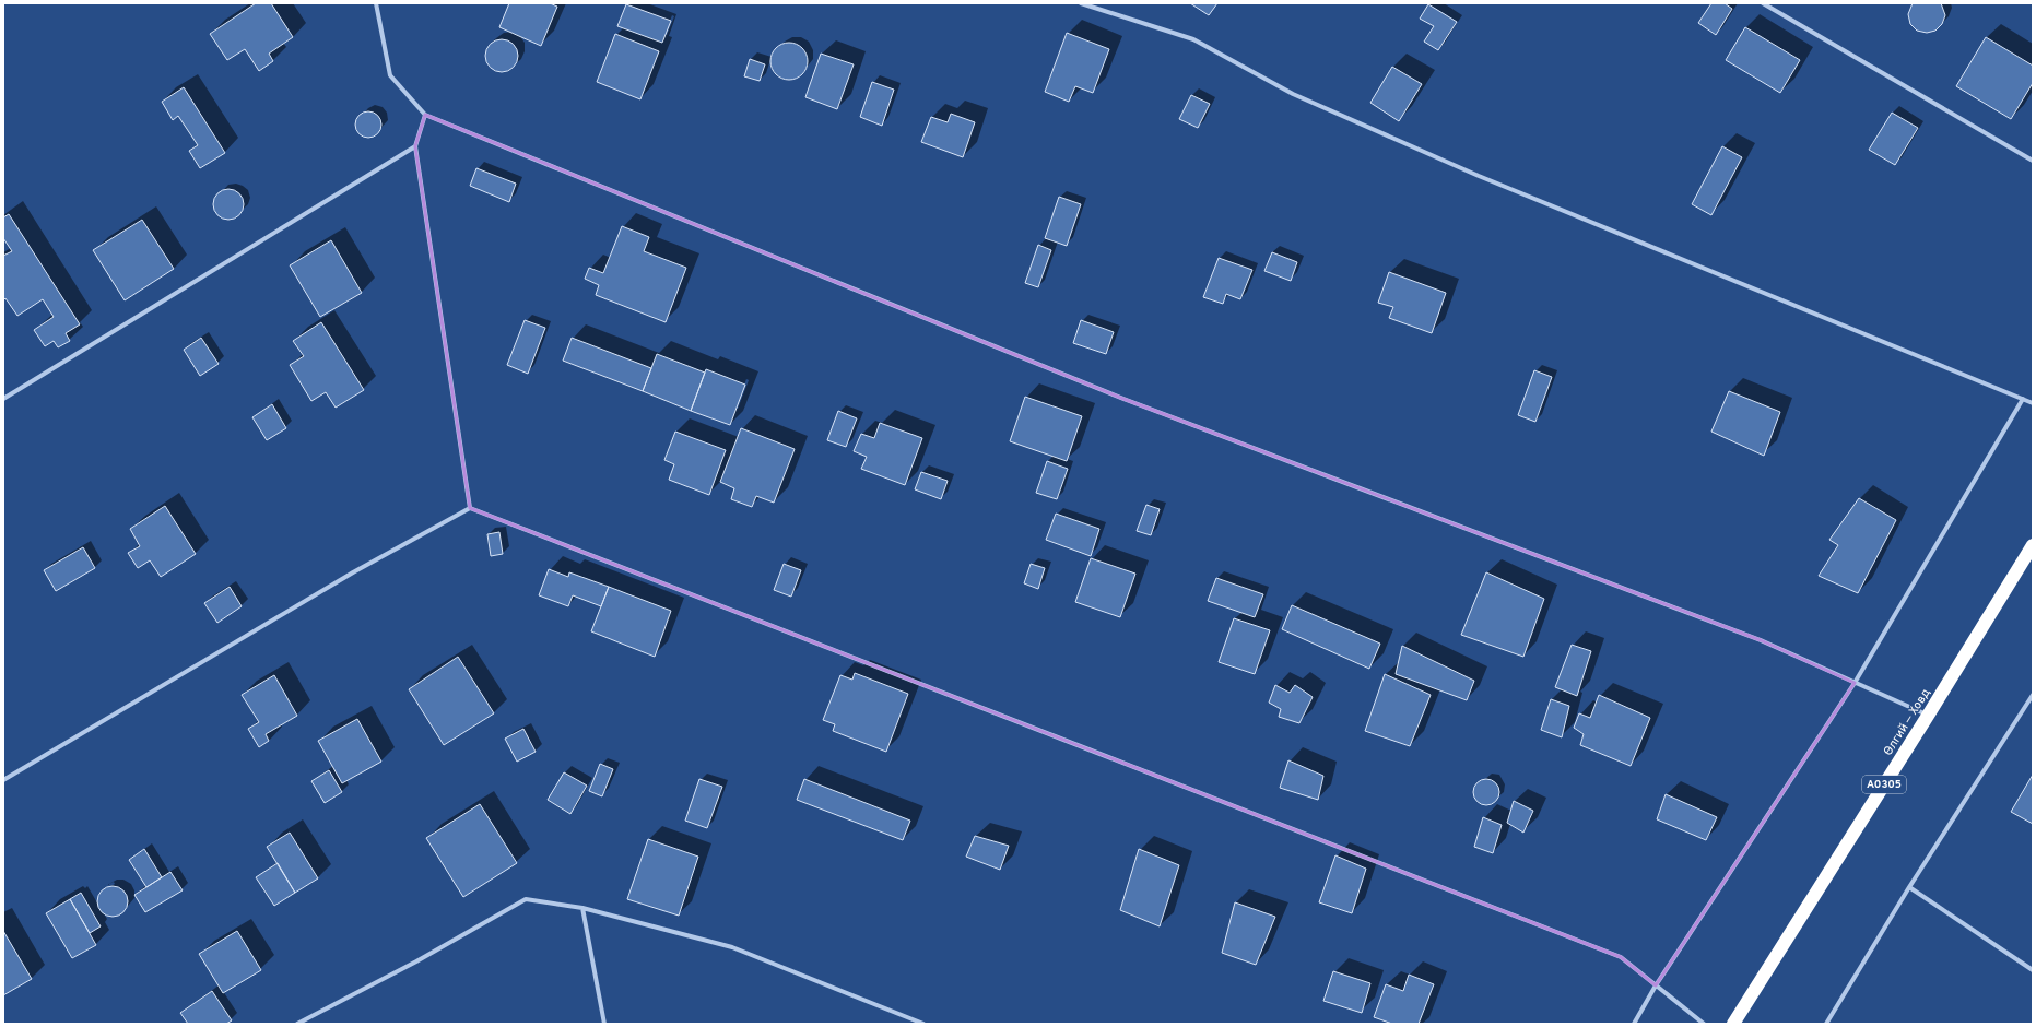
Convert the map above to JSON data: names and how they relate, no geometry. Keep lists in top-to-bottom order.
{
  "streets": {
    "highway": ["Өлгий — Ховд", "A0305"]
  }
}
